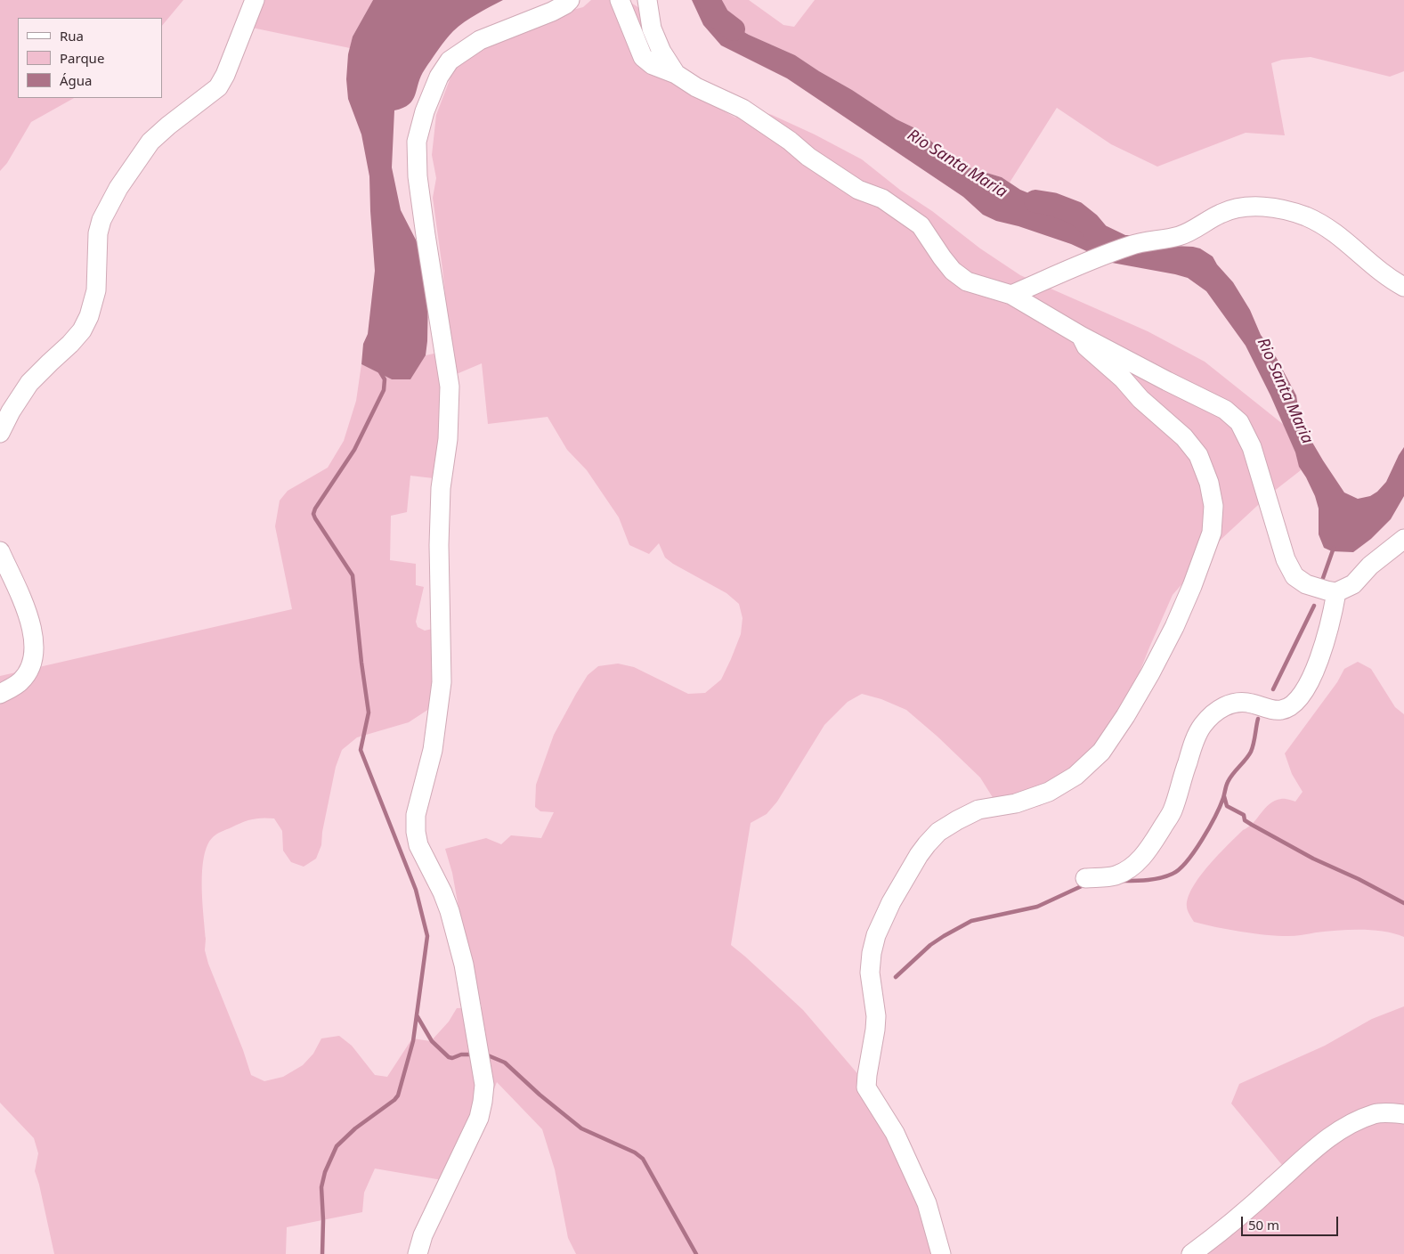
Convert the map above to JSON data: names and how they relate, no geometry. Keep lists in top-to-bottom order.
{
  "water": ["Rio Santa Maria"],
  "legend": ["Rua", "Parque", "Água"],
  "scale_bar": "50 m"
}
